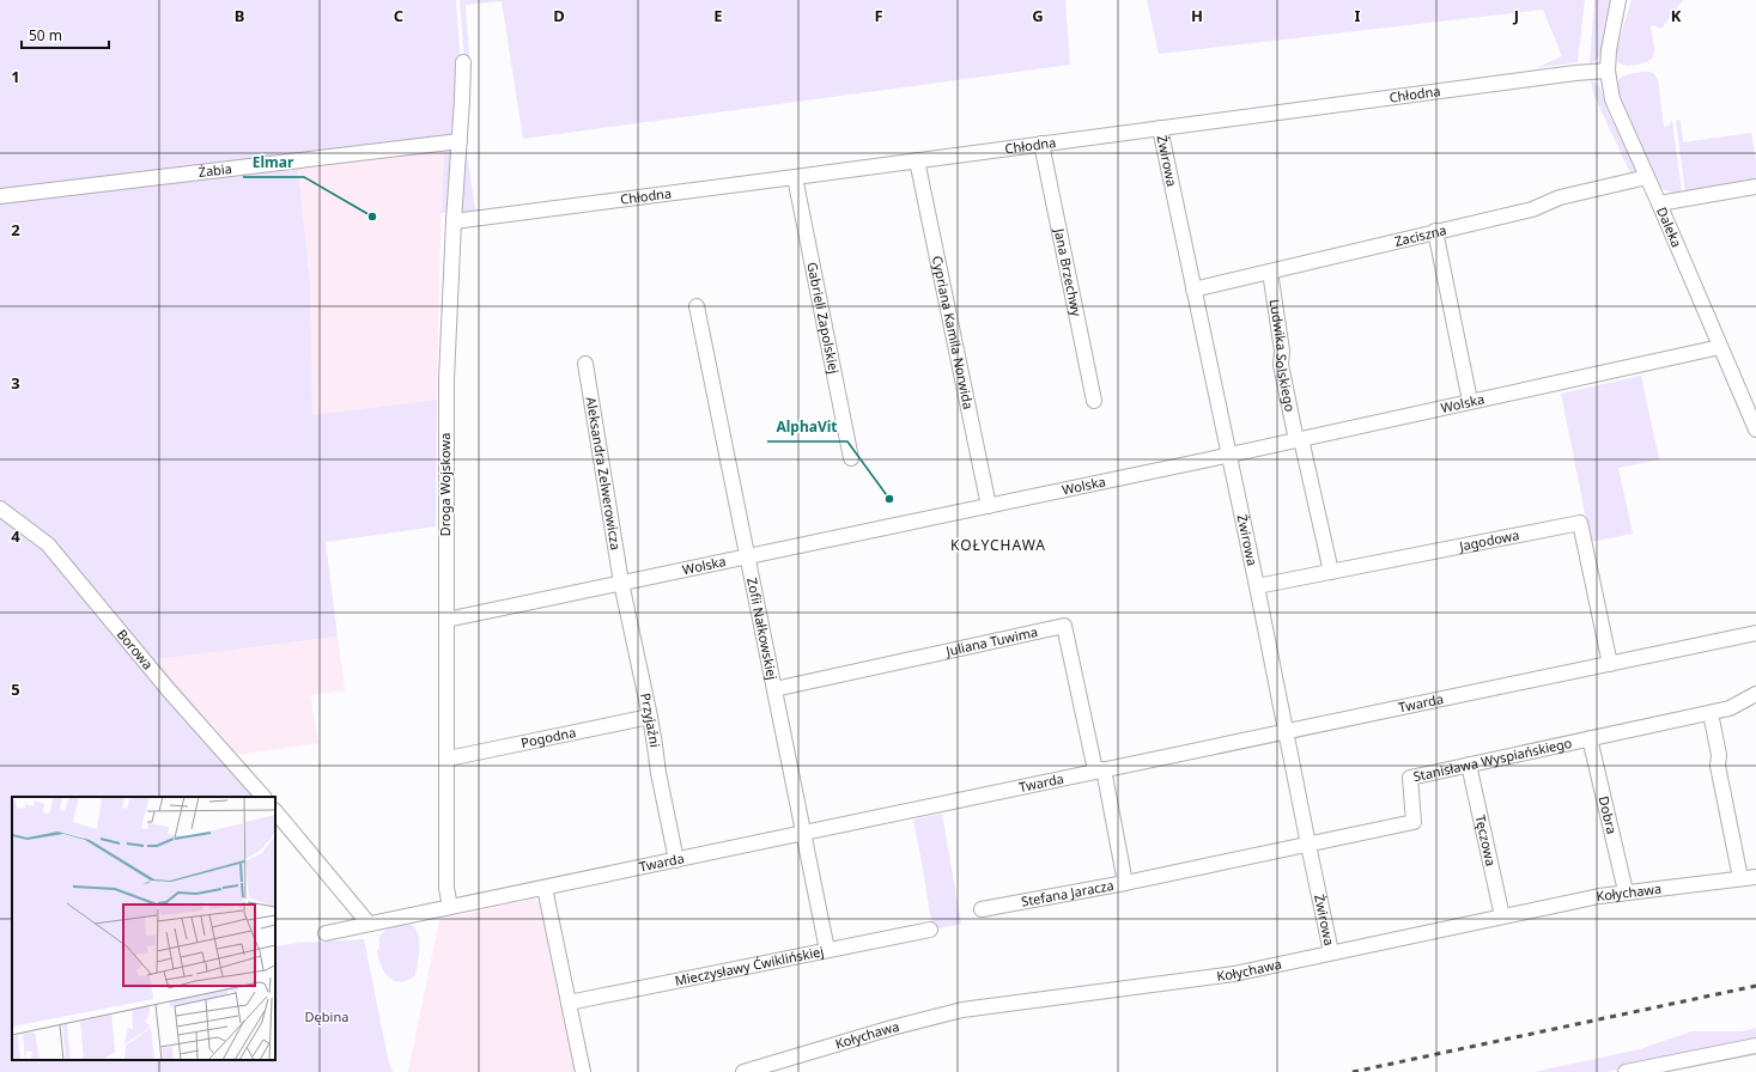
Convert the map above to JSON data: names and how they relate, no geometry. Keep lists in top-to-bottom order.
{
  "streets": {
    "street": [
      "Chłodna",
      "Żwirowa",
      "Żabia",
      "Daleka",
      "Zaciszna",
      "Jana Brzechwy",
      "Gabrieli Zapolskiej",
      "Cypriana Kamila Norwida",
      "Ludwika Solskiego",
      "Wolska",
      "Aleksandra Zelwerowicza",
      "Droga Wojskowa",
      "Jagodowa",
      "Zofii Nałkowskiej",
      "Juliana Tuwima",
      "Borowa",
      "Twarda",
      "Przyjaźni",
      "Pogodna",
      "Stanisława Wyspiańskiego",
      "Dobra",
      "Tęczowa",
      "Kołychawa",
      "Stefana Jaracza",
      "Mieczysławy Ćwiklińskiej"
    ]
  },
  "crossings": [
    ["Chłodna", "Żwirowa"],
    ["Chłodna", "Daleka"],
    ["Chłodna", "Jana Brzechwy"],
    ["Chłodna", "Gabrieli Zapolskiej"],
    ["Chłodna", "Cypriana Kamila Norwida"],
    ["Chłodna", "Droga Wojskowa"],
    ["Żwirowa", "Zaciszna"],
    ["Żwirowa", "Wolska"],
    ["Żwirowa", "Jagodowa"],
    ["Żwirowa", "Twarda"],
    ["Żwirowa", "Stanisława Wyspiańskiego"],
    ["Żwirowa", "Kołychawa"],
    ["Żabia", "Droga Wojskowa"],
    ["Daleka", "Zaciszna"],
    ["Daleka", "Wolska"],
    ["Zaciszna", "Ludwika Solskiego"],
    ["Cypriana Kamila Norwida", "Wolska"],
    ["Ludwika Solskiego", "Wolska"],
    ["Ludwika Solskiego", "Jagodowa"],
    ["Wolska", "Aleksandra Zelwerowicza"],
    ["Wolska", "Droga Wojskowa"],
    ["Wolska", "Zofii Nałkowskiej"],
    ["Wolska", "Przyjaźni"],
    ["Aleksandra Zelwerowicza", "Przyjaźni"],
    ["Droga Wojskowa", "Twarda"],
    ["Droga Wojskowa", "Pogodna"],
    ["Jagodowa", "Twarda"],
    ["Zofii Nałkowskiej", "Juliana Tuwima"],
    ["Zofii Nałkowskiej", "Twarda"],
    ["Zofii Nałkowskiej", "Mieczysławy Ćwiklińskiej"],
    ["Juliana Tuwima", "Twarda"],
    ["Juliana Tuwima", "Stefana Jaracza"],
    ["Twarda", "Przyjaźni"],
    ["Twarda", "Stefana Jaracza"],
    ["Przyjaźni", "Pogodna"],
    ["Stanisława Wyspiańskiego", "Dobra"],
    ["Stanisława Wyspiańskiego", "Tęczowa"],
    ["Stanisława Wyspiańskiego", "Stefana Jaracza"],
    ["Dobra", "Kołychawa"],
    ["Tęczowa", "Kołychawa"]
  ],
  "districts": ["KOŁYCHAWA"],
  "parks": ["Dębina"],
  "places": ["Elmar", "AlphaVit"],
  "scale_bar": "50 m",
  "grid": {
    "columns": [
      "B",
      "C",
      "D",
      "E",
      "F",
      "G",
      "H",
      "I",
      "J",
      "K"
    ],
    "rows": [
      "1",
      "2",
      "3",
      "4",
      "5"
    ]
  }
}
